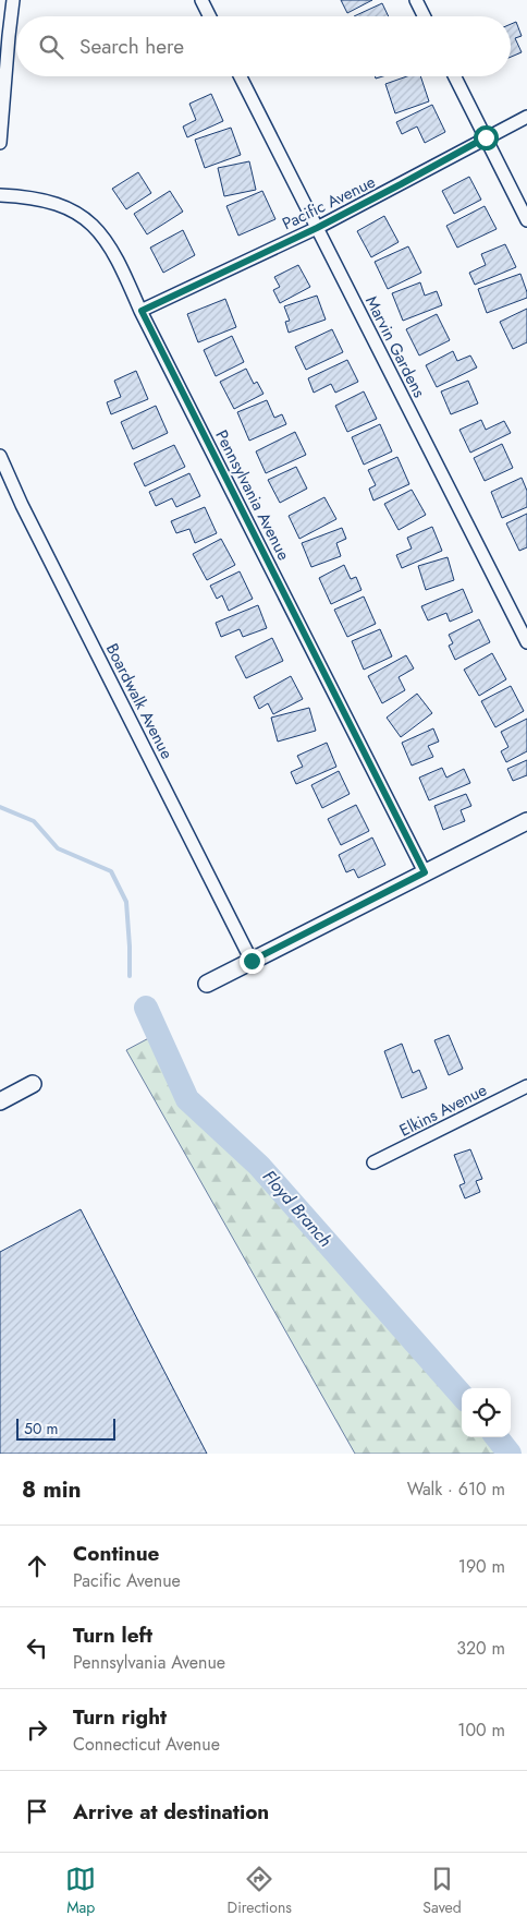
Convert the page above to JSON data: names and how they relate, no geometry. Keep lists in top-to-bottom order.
{
  "streets": {
    "street": [
      "Pacific Avenue",
      "Marvin Gardens",
      "Pennsylvania Avenue",
      "Boardwalk Avenue",
      "Elkins Avenue"
    ]
  },
  "crossings": [
    ["Pacific Avenue", "Marvin Gardens"],
    ["Pacific Avenue", "Pennsylvania Avenue"]
  ],
  "water": ["Floyd Branch"],
  "scale_bar": "50 m",
  "page": {
    "search": "Search here",
    "scale": "50 m",
    "heading": ["8 min", "Walk · 610 m"],
    "list": [
      ["Continue", "Pacific Avenue", "190 m"],
      ["Turn left", "Pennsylvania Avenue", "320 m"],
      ["Turn right", "Connecticut Avenue", "100 m"],
      "Arrive at destination"
    ],
    "nav": ["Map", "Directions", "Saved"]
  }
}
